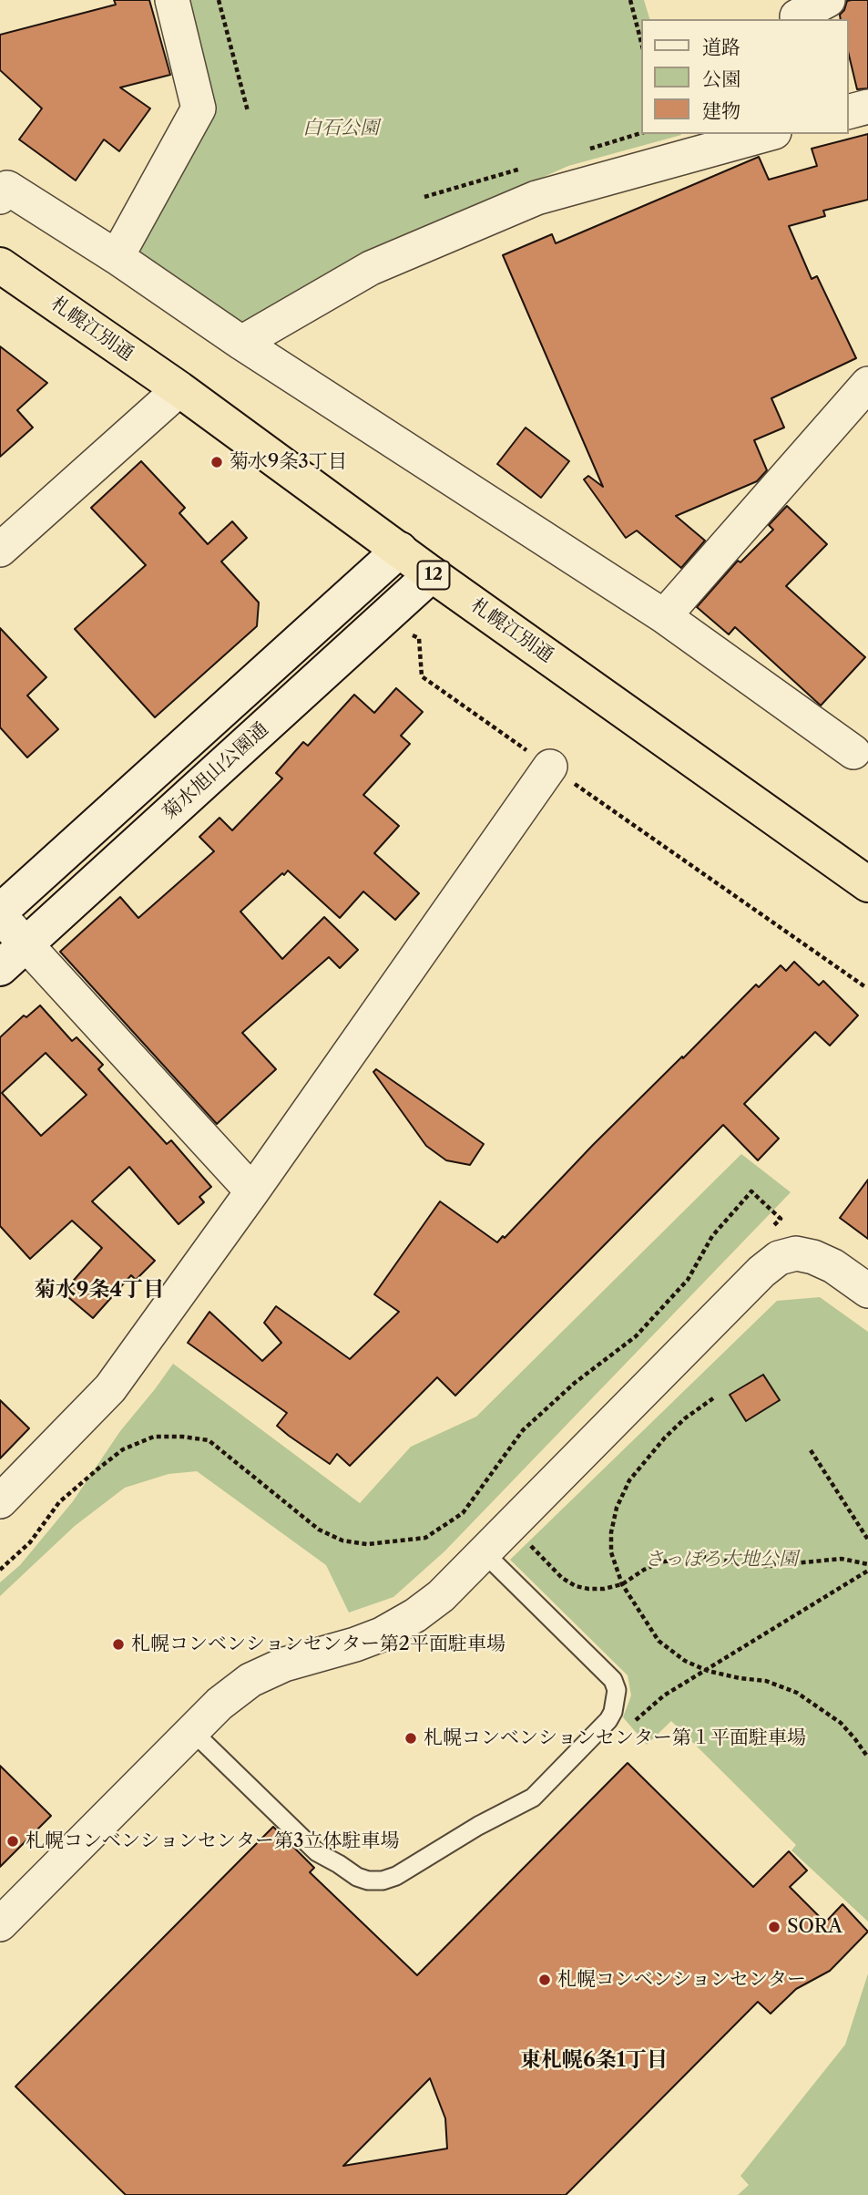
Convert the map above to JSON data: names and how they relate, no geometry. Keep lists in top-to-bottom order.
{
  "streets": {
    "highway": ["札幌江別通", "12"],
    "street": ["菊水旭山公園通"]
  },
  "crossings": [
    ["札幌江別通", "菊水旭山公園通"]
  ],
  "districts": ["菊水9条4丁目", "東札幌6条1丁目"],
  "parks": ["白石公園", "さっぽろ大地公園"],
  "places": [
    "菊水9条3丁目",
    "札幌コンベンションセンター第2平面駐車場",
    "札幌コンベンションセンター第１平面駐車場",
    "札幌コンベンションセンター第3立体駐車場",
    "SORA",
    "札幌コンベンションセンター"
  ],
  "legend": ["道路", "公園", "建物"]
}
